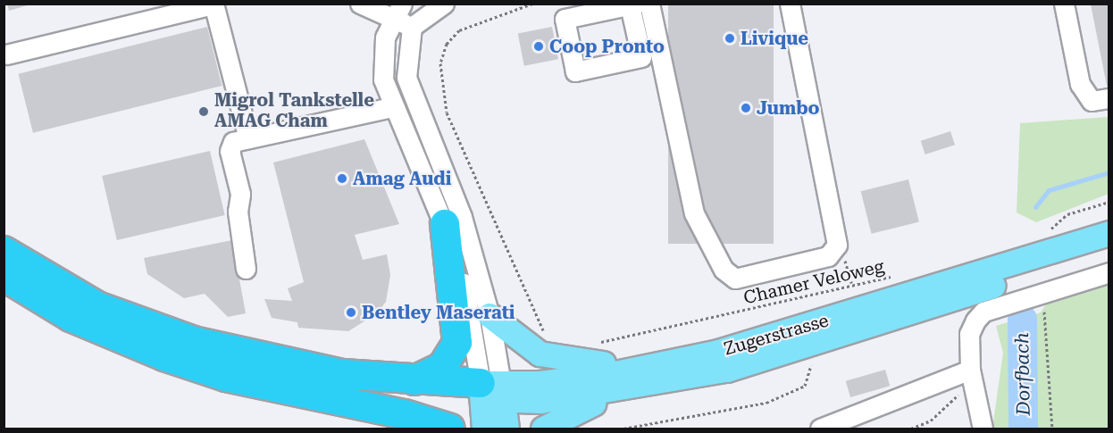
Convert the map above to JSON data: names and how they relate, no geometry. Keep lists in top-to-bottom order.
{
  "streets": {
    "main road": ["Zugerstrasse"],
    "path": ["Chamer Veloweg"]
  },
  "water": ["Dorfbach"],
  "places": [
    "Livique",
    "Coop Pronto",
    "Jumbo",
    "Migrol Tankstelle AMAG Cham",
    "Amag Audi",
    "Bentley Maserati"
  ]
}
